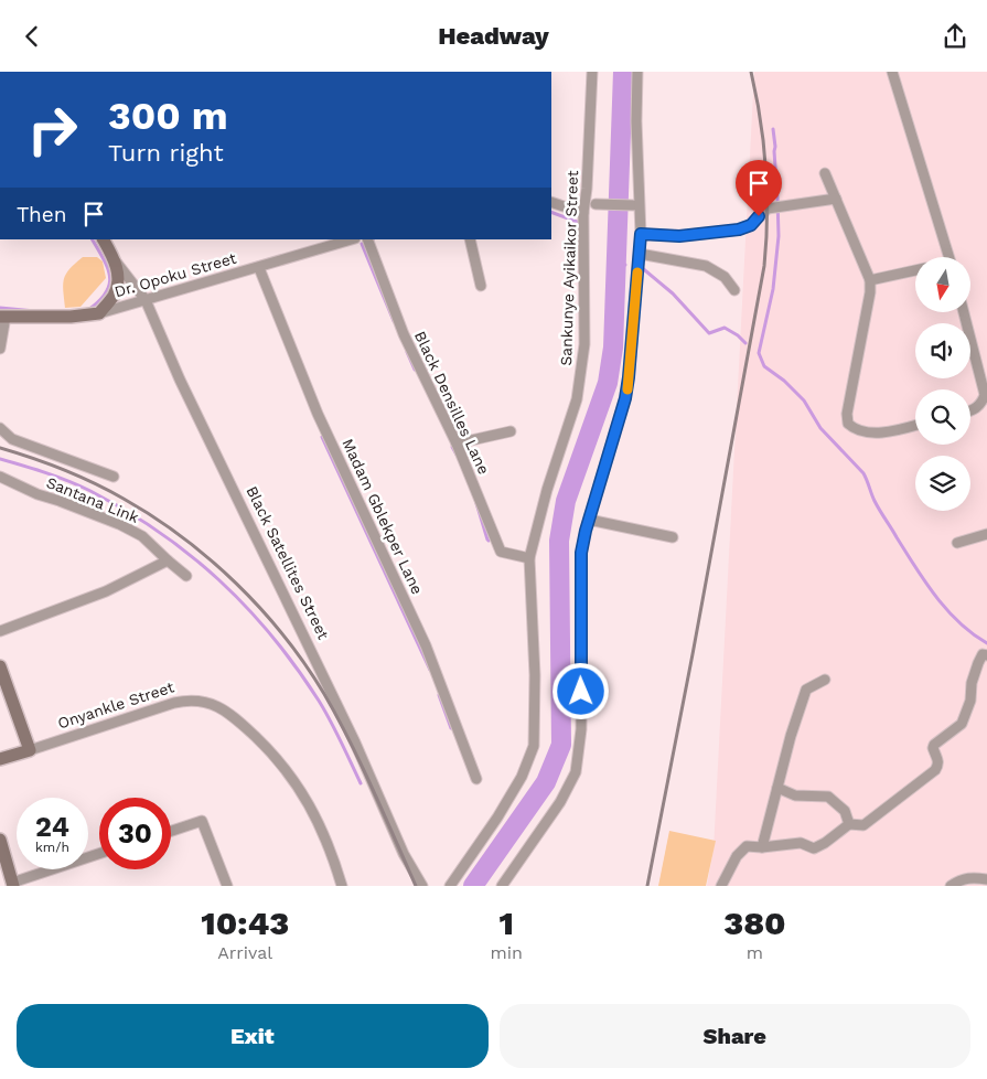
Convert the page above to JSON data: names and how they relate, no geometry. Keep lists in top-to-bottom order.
{
  "streets": {
    "street": [
      "Sankunye Ayikaikor Street",
      "Dr. Opoku Street",
      "Black Densilles Lane",
      "Santana Link",
      "Madam Gblekper Lane",
      "Black Satellites Street",
      "Onyankle Street"
    ]
  },
  "crossings": [
    ["Sankunye Ayikaikor Street", "Black Densilles Lane"],
    ["Dr. Opoku Street", "Madam Gblekper Lane"],
    ["Dr. Opoku Street", "Black Satellites Street"]
  ],
  "north": "bottom",
  "page": {
    "header": "Headway",
    "turn": ["300 m", "Turn right"],
    "then": "Then",
    "speed": "24 km/h",
    "limit": "30",
    "eta": [
      "10:43",
      "Arrival",
      "1",
      "min",
      "380",
      "m"
    ],
    "buttons": ["Exit", "Share"]
  }
}
